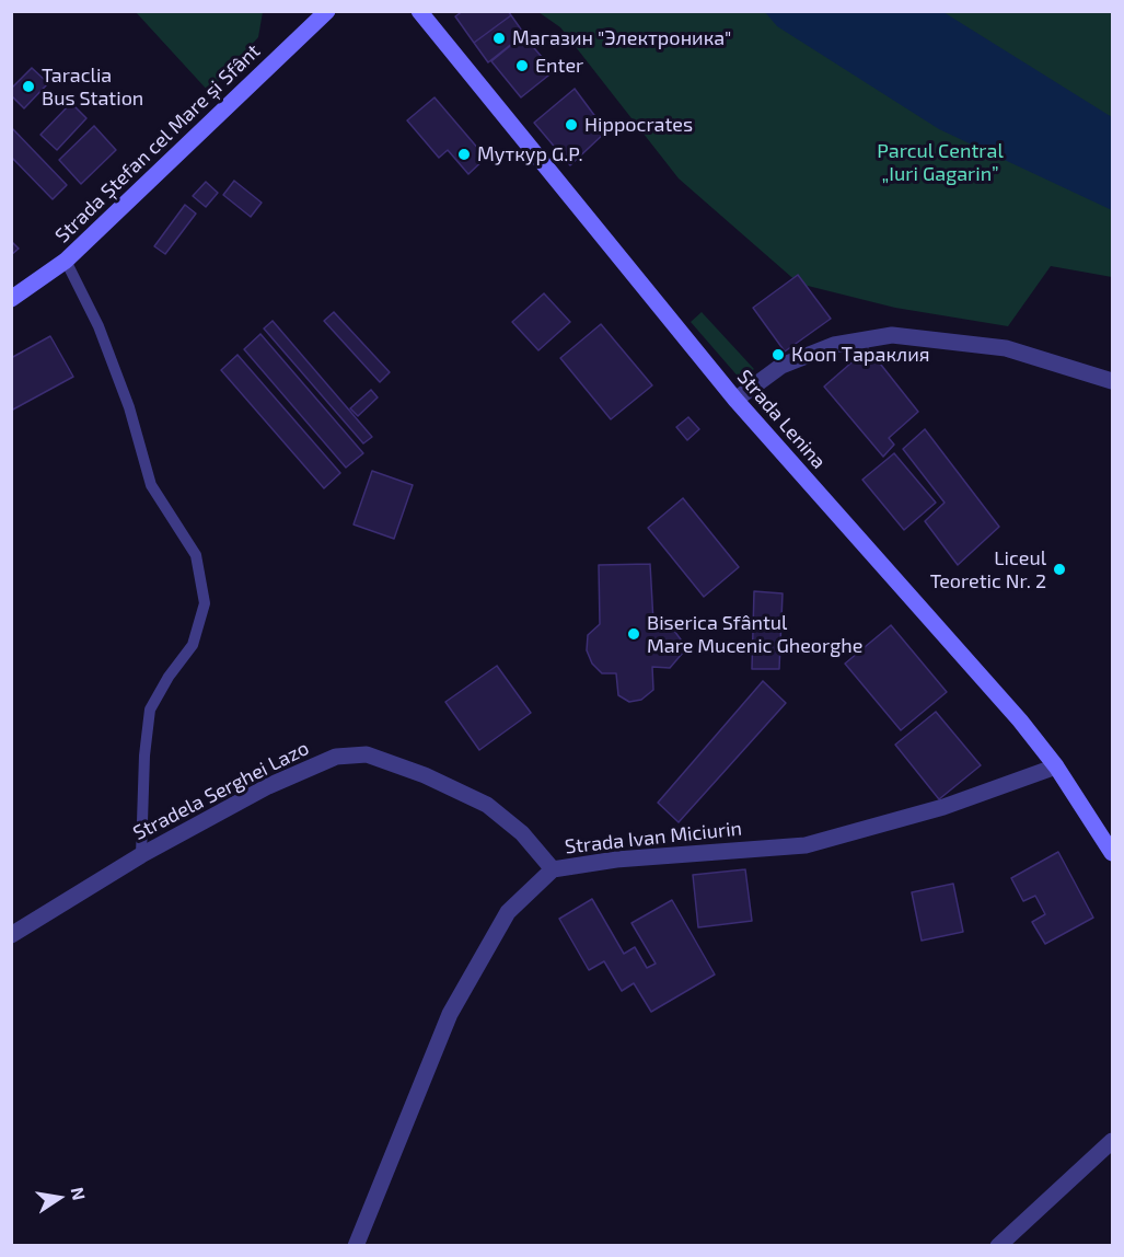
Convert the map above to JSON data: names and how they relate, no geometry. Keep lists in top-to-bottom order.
{
  "streets": {
    "street": [
      "Strada Ștefan cel Mare și Sfânt",
      "Strada Lenina",
      "Stradela Serghei Lazo",
      "Strada Ivan Miciurin"
    ]
  },
  "crossings": [
    ["Strada Lenina", "Strada Ivan Miciurin"],
    ["Stradela Serghei Lazo", "Strada Ivan Miciurin"]
  ],
  "parks": ["Parcul Central „Iuri Gagarin”"],
  "places": [
    "Магазин \"Электроника\"",
    "Enter",
    "Taraclia Bus Station",
    "Hippocrates",
    "Муткур G.P.",
    "Кооп Тараклия",
    "Liceul Teoretic Nr. 2",
    "Biserica Sfântul Mare Mucenic Gheorghe"
  ],
  "north": "right"
}
